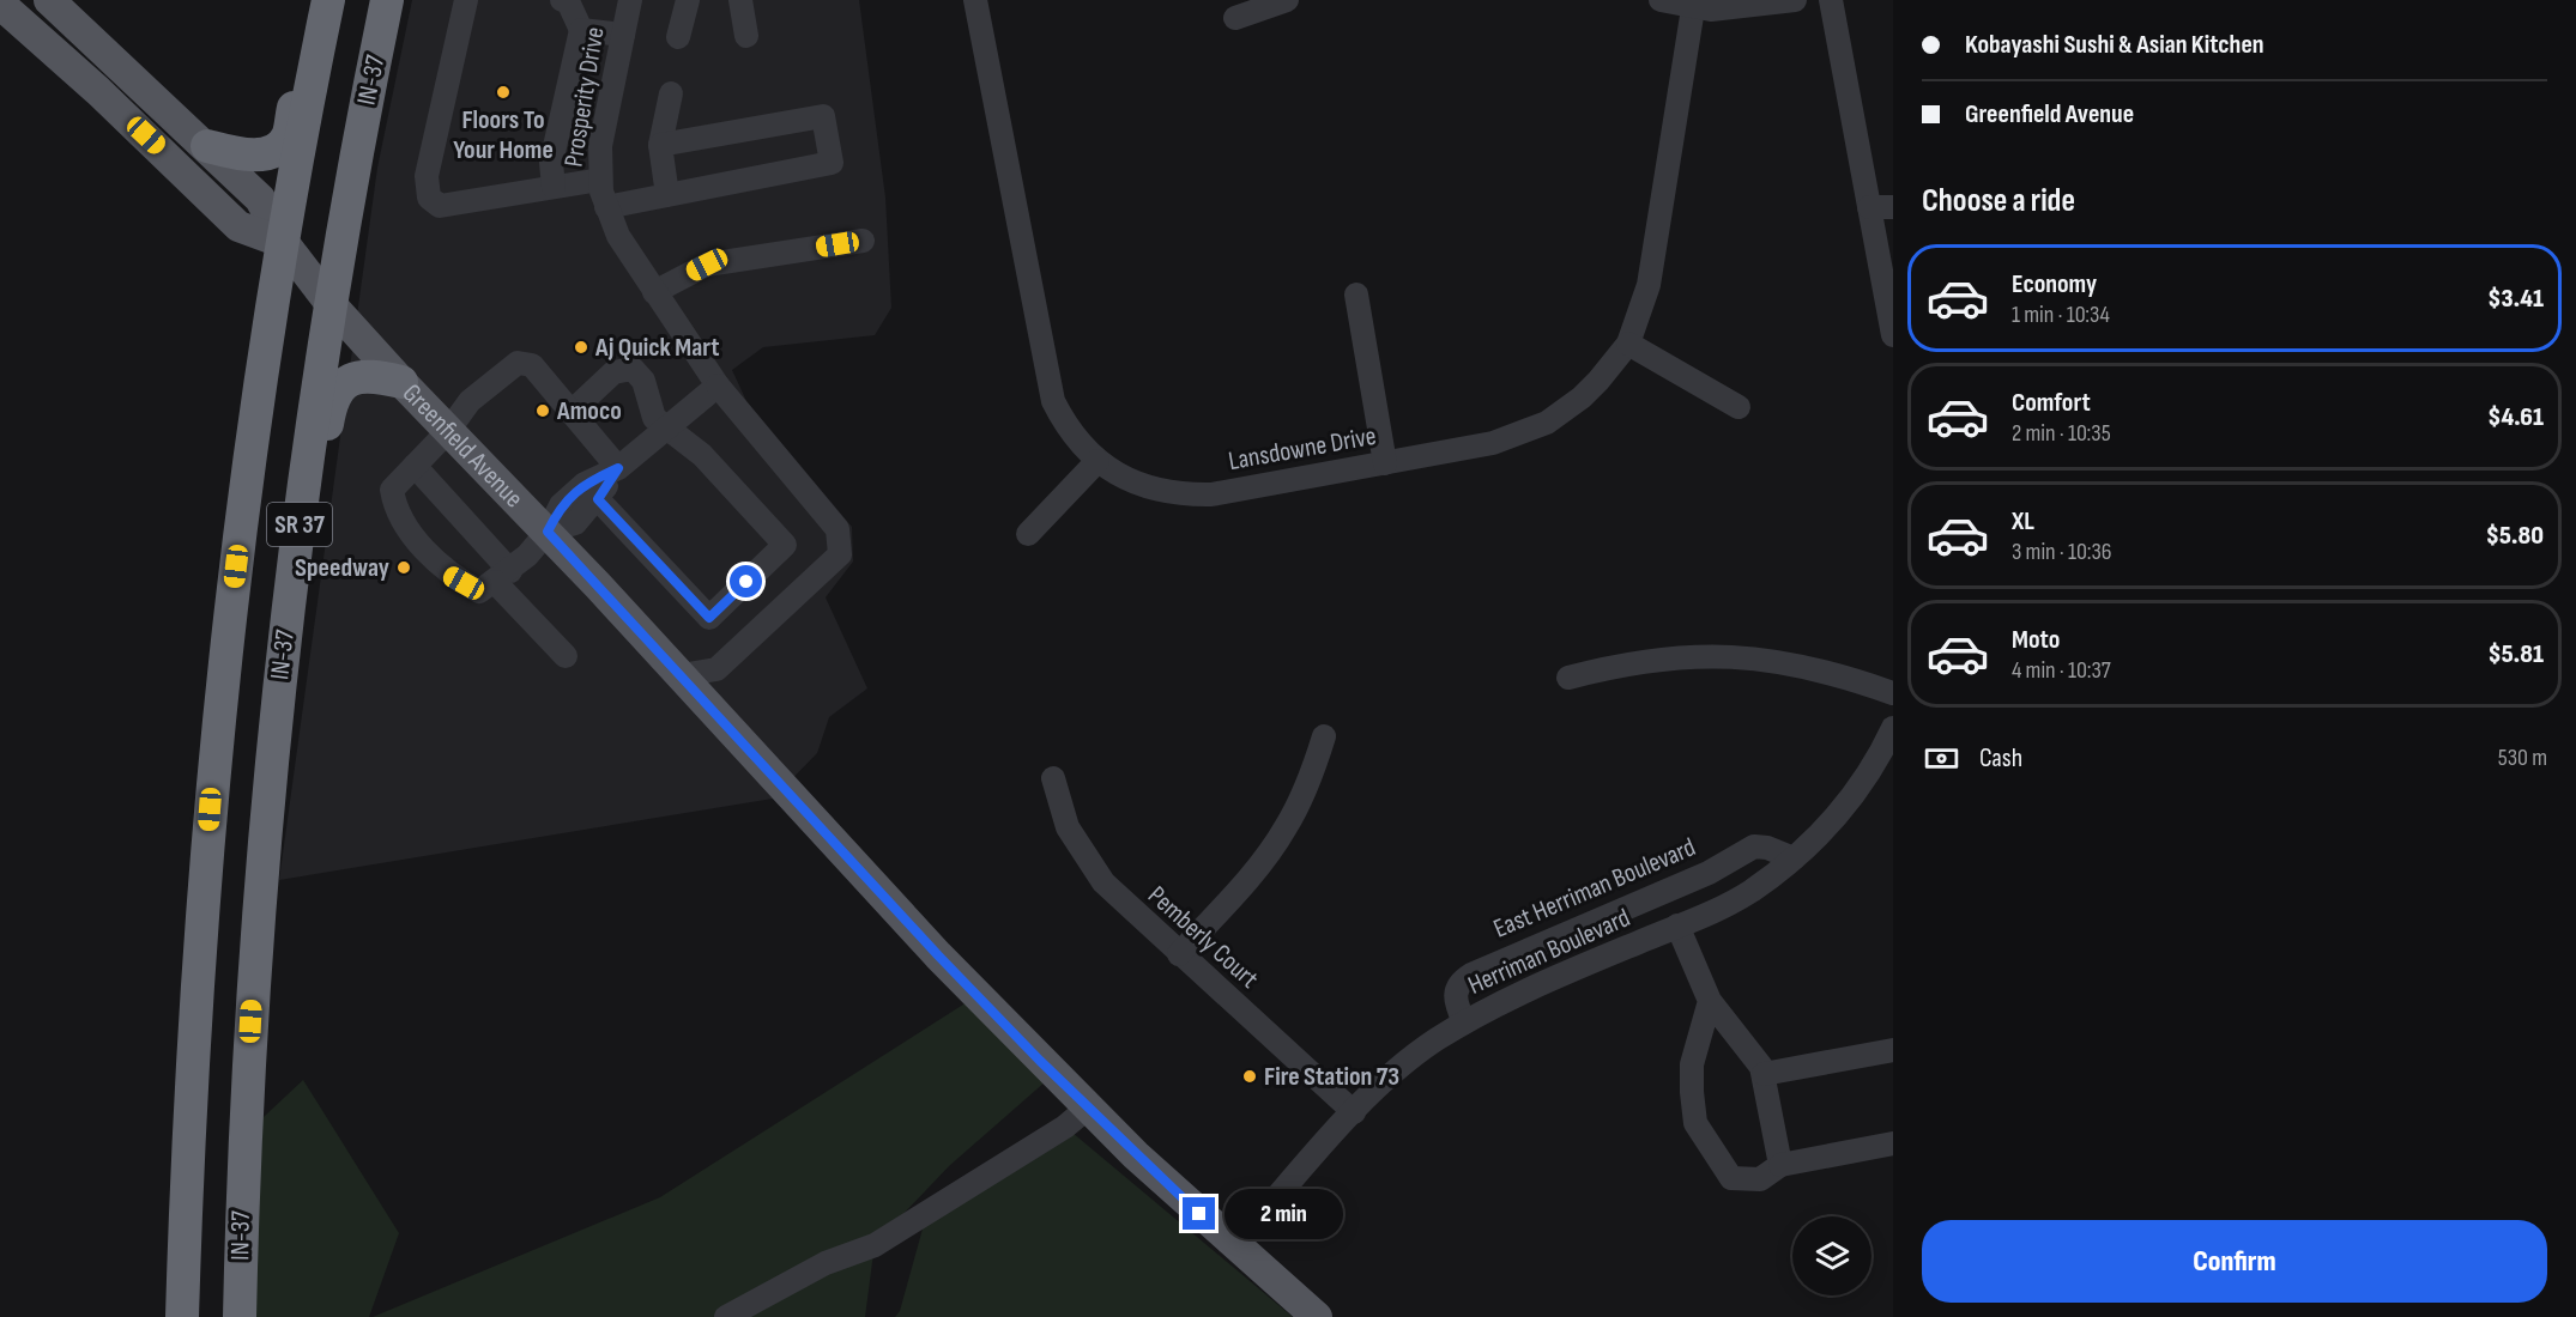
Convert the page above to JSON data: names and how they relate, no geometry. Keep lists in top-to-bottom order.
{
  "streets": {
    "highway": ["IN-37", "SR 37"],
    "main road": ["Greenfield Avenue"],
    "street": [
      "Prosperity Drive",
      "Lansdowne Drive",
      "East Herriman Boulevard",
      "Pemberly Court",
      "Herriman Boulevard"
    ]
  },
  "crossings": [
    ["IN-37", "Greenfield Avenue"],
    ["Greenfield Avenue", "Herriman Boulevard"],
    ["East Herriman Boulevard", "Herriman Boulevard"],
    ["Pemberly Court", "Herriman Boulevard"]
  ],
  "places": [
    "Floors To Your Home",
    "Aj Quick Mart",
    "Amoco",
    "Speedway",
    "Fire Station 73"
  ],
  "page": {
    "banner": ["Kobayashi Sushi & Asian Kitchen", "Greenfield Avenue"],
    "heading": "Choose a ride",
    "list": [
      {
        "name": "Economy",
        "note": "1 min · 10:34",
        "value": "$3.41"
      },
      {
        "name": "Comfort",
        "note": "2 min · 10:35",
        "value": "$4.61"
      },
      {
        "name": "XL",
        "note": "3 min · 10:36",
        "value": "$5.80"
      },
      {
        "name": "Moto",
        "note": "4 min · 10:37",
        "value": "$5.81"
      }
    ],
    "pay": ["Cash", "530 m"],
    "bubble": "2 min",
    "buttons": "Confirm"
  }
}
